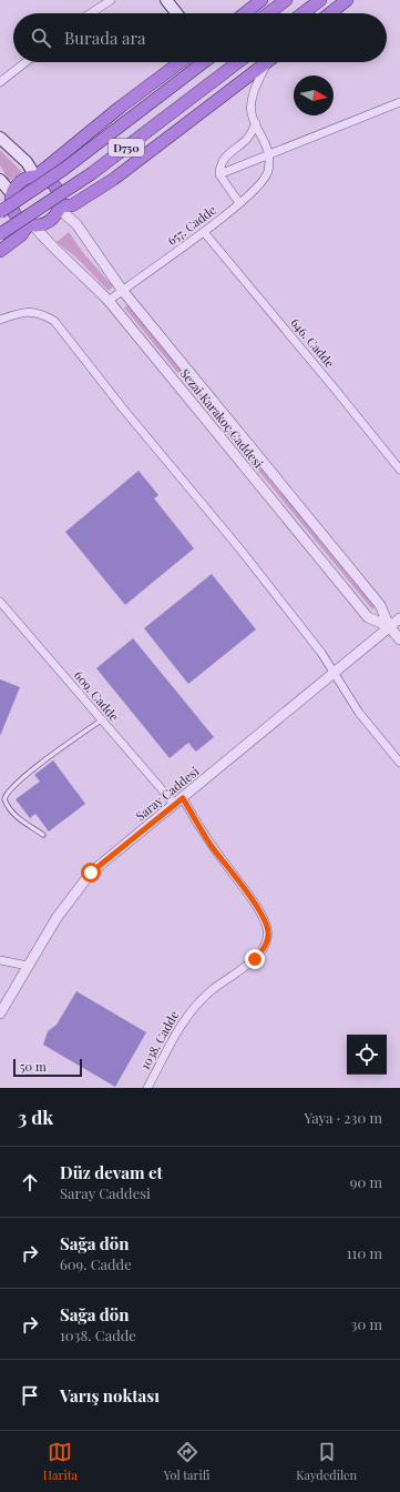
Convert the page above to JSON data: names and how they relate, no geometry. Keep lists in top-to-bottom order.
{
  "streets": {
    "highway": ["D750"],
    "street": [
      "657. Cadde",
      "646. Cadde",
      "Sezai Karakoç Caddesi",
      "609. Cadde",
      "Saray Caddesi",
      "1038. Cadde"
    ]
  },
  "crossings": [
    ["657. Cadde", "646. Cadde"],
    ["657. Cadde", "Sezai Karakoç Caddesi"],
    ["Sezai Karakoç Caddesi", "Saray Caddesi"],
    ["609. Cadde", "Saray Caddesi"],
    ["609. Cadde", "1038. Cadde"]
  ],
  "scale_bar": "50 m",
  "north": "right",
  "page": {
    "search": "Burada ara",
    "scale": "50 m",
    "heading": ["3 dk", "Yaya · 230 m"],
    "list": [
      ["Düz devam et", "Saray Caddesi", "90 m"],
      ["Sağa dön", "609. Cadde", "110 m"],
      ["Sağa dön", "1038. Cadde", "30 m"],
      "Varış noktası"
    ],
    "nav": ["Harita", "Yol tarifi", "Kaydedilen"]
  }
}
